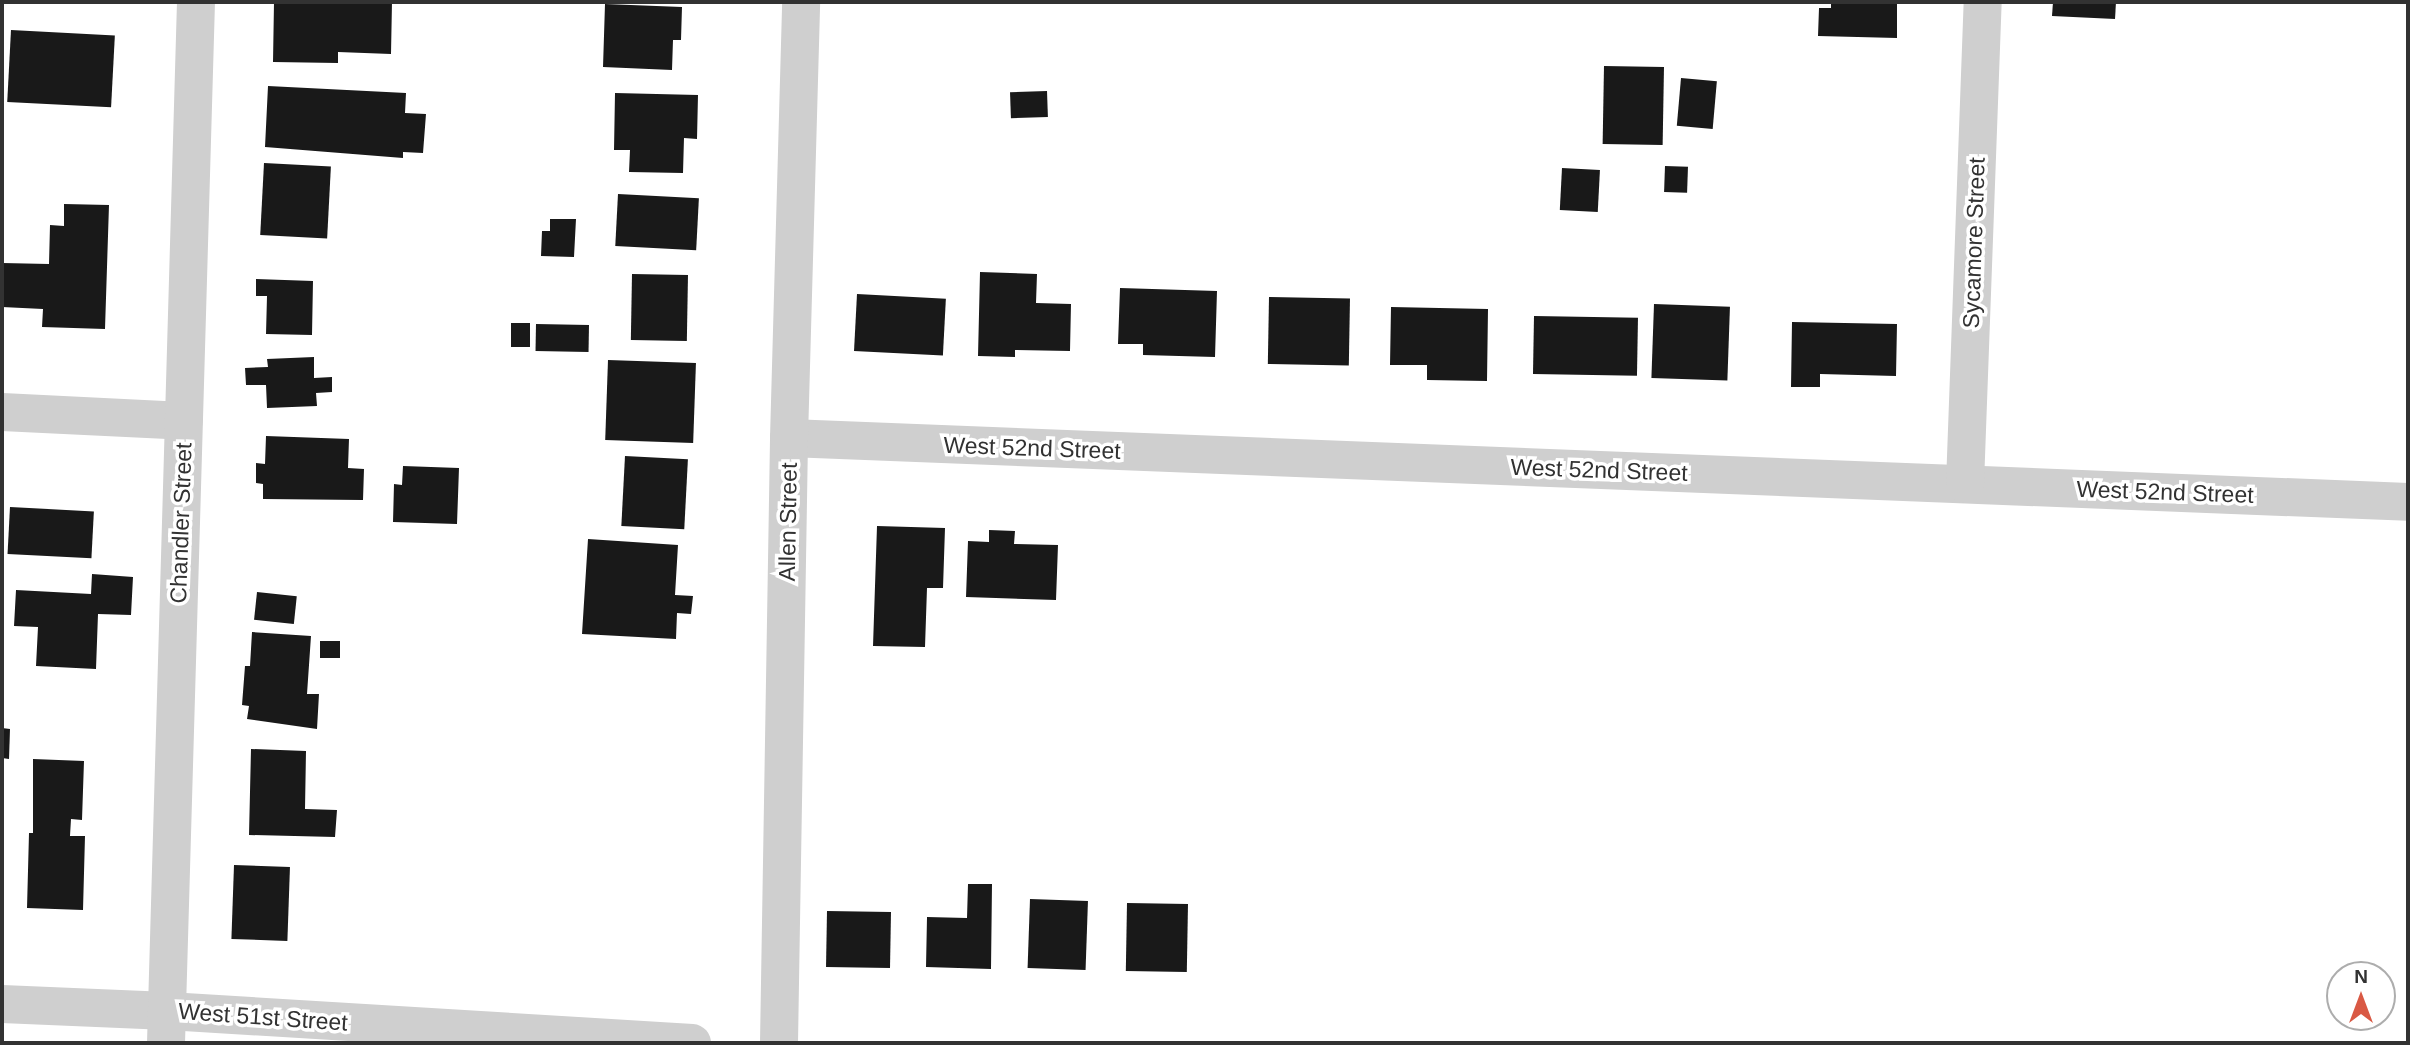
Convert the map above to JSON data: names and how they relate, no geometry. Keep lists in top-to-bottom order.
{
  "streets": {
    "street": [
      "Sycamore Street",
      "West 52nd Street",
      "Allen Street",
      "Chandler Street",
      "West 51st Street"
    ]
  },
  "crossings": [
    ["Sycamore Street", "West 52nd Street"],
    ["West 52nd Street", "Allen Street"],
    ["Chandler Street", "West 51st Street"]
  ],
  "north": "top"
}
